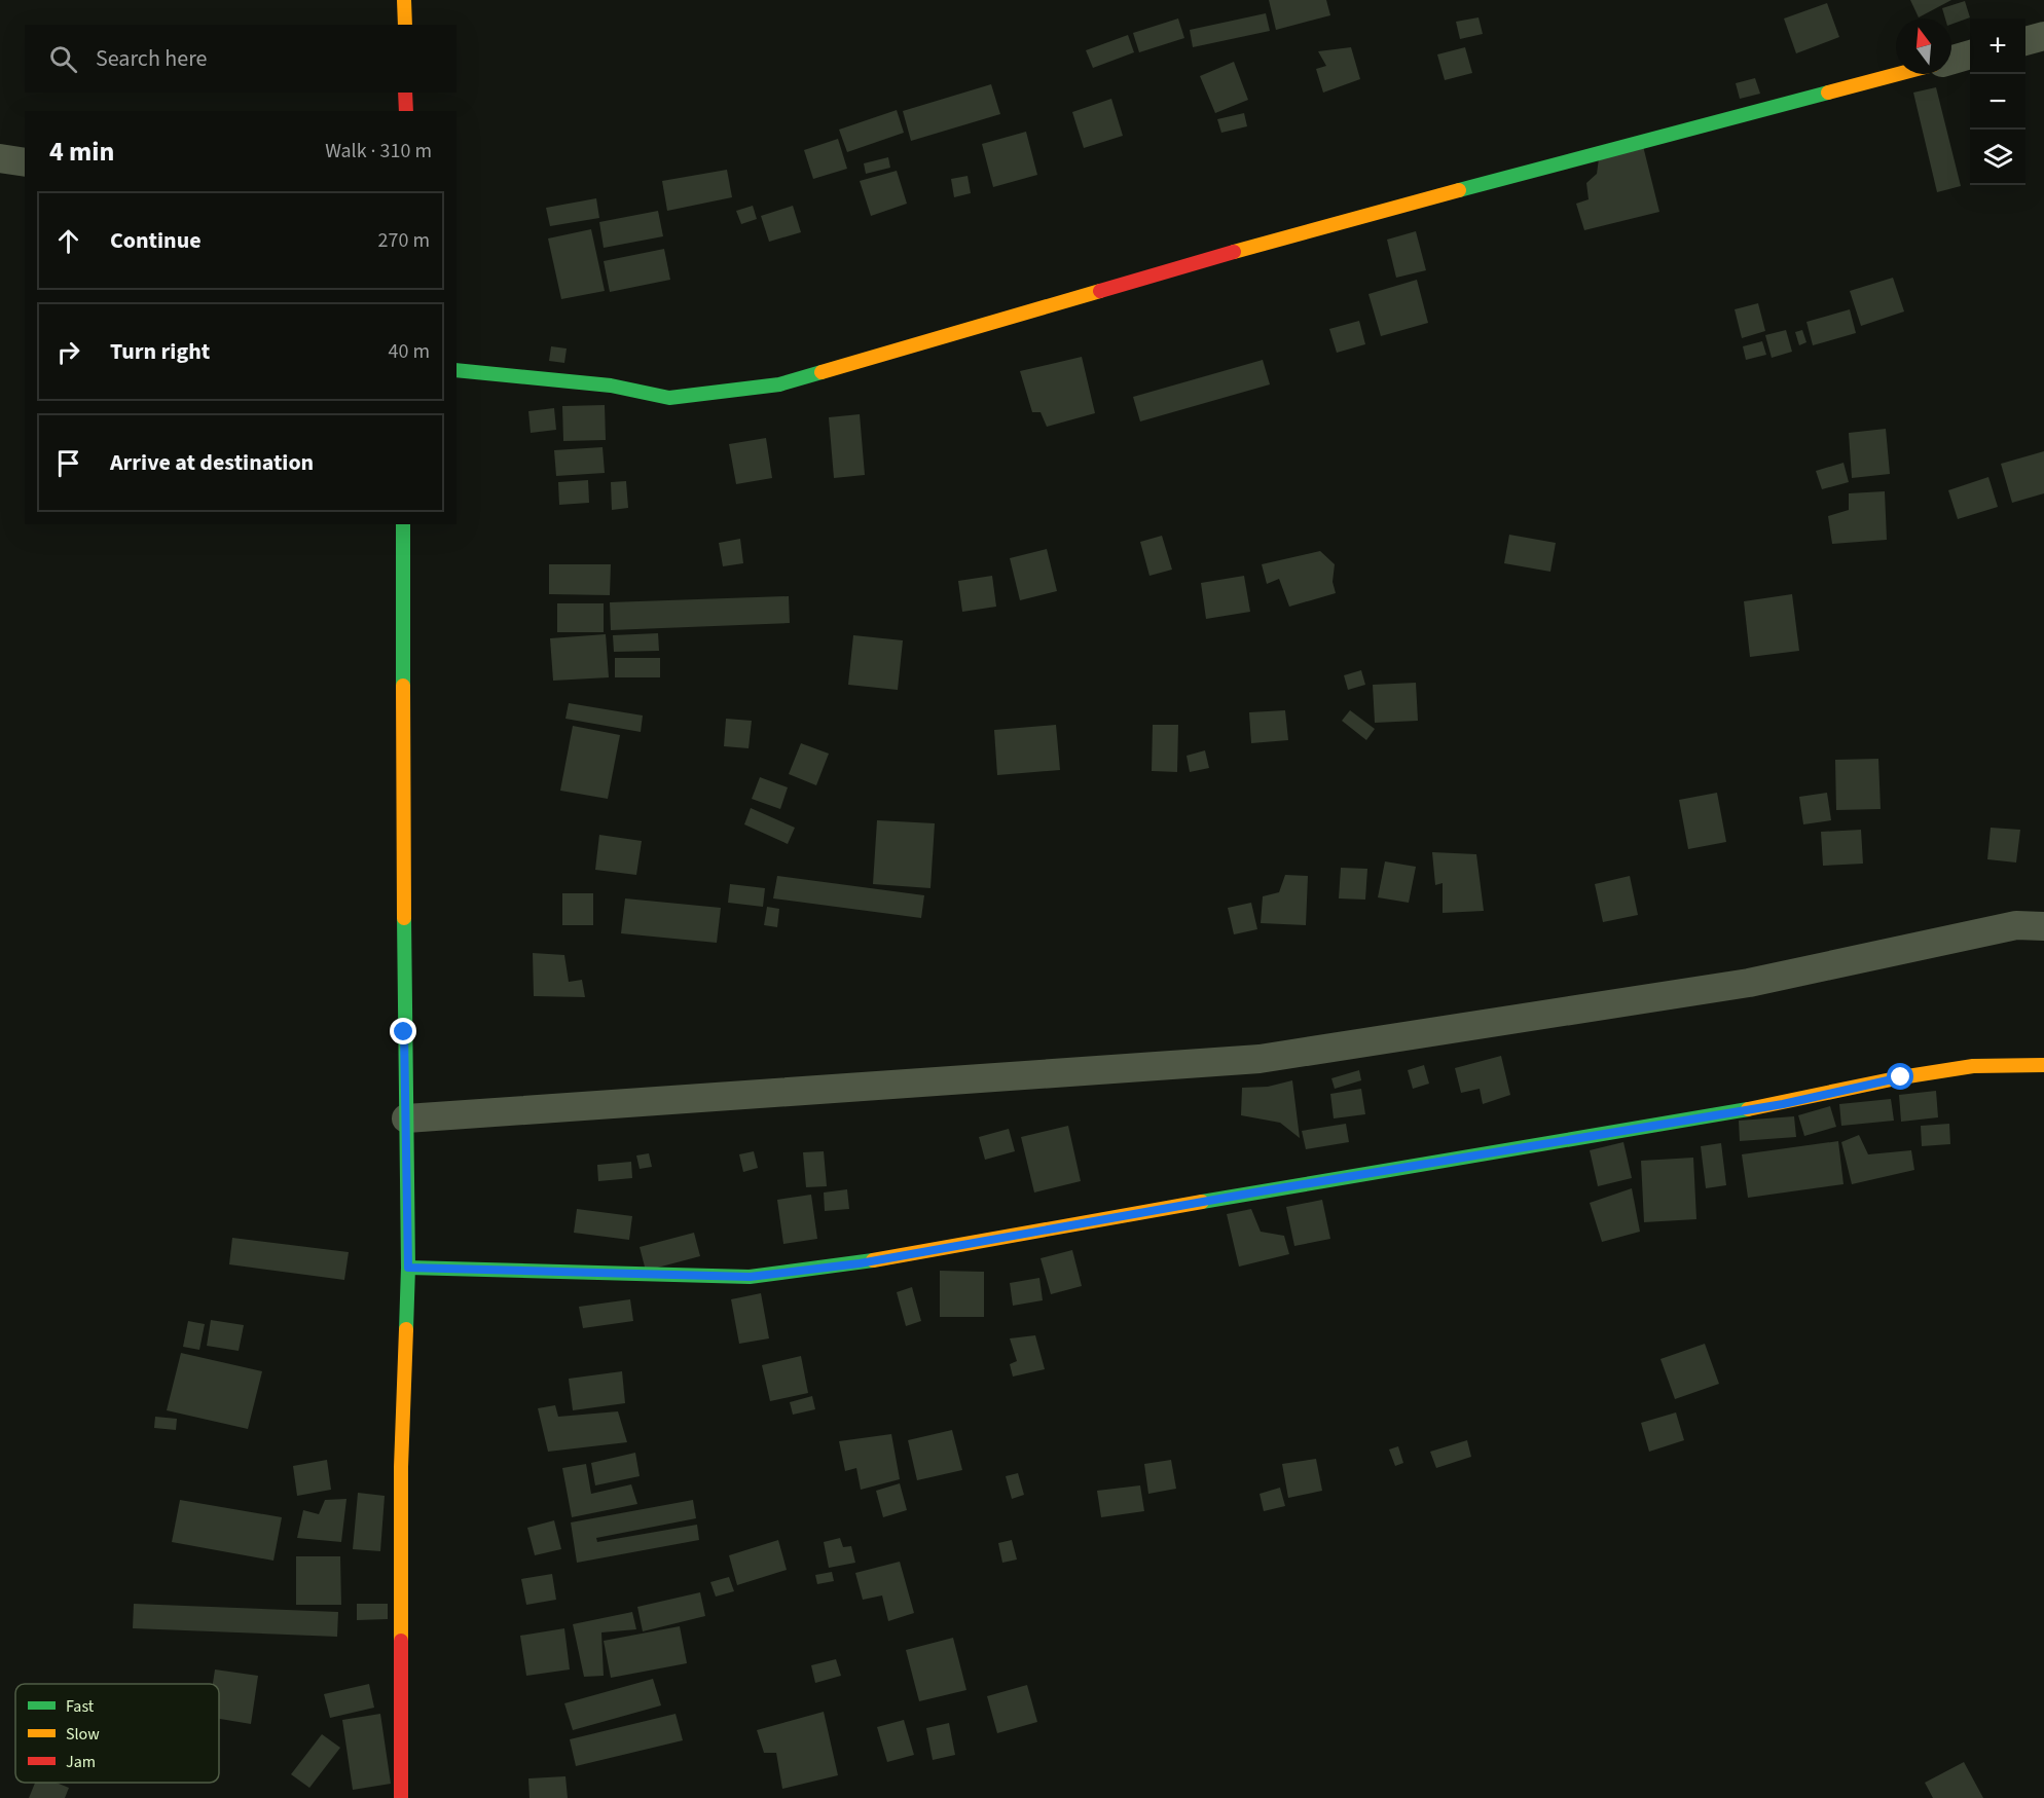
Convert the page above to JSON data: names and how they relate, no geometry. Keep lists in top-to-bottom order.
{
  "legend": ["Fast", "Slow", "Jam"],
  "north": "top",
  "page": {
    "map_buttons": ["+", "−"],
    "search": "Search here",
    "heading": ["4 min", "Walk · 310 m"],
    "list": [
      ["Continue", "270 m"],
      ["Turn right", "40 m"],
      "Arrive at destination"
    ]
  }
}
